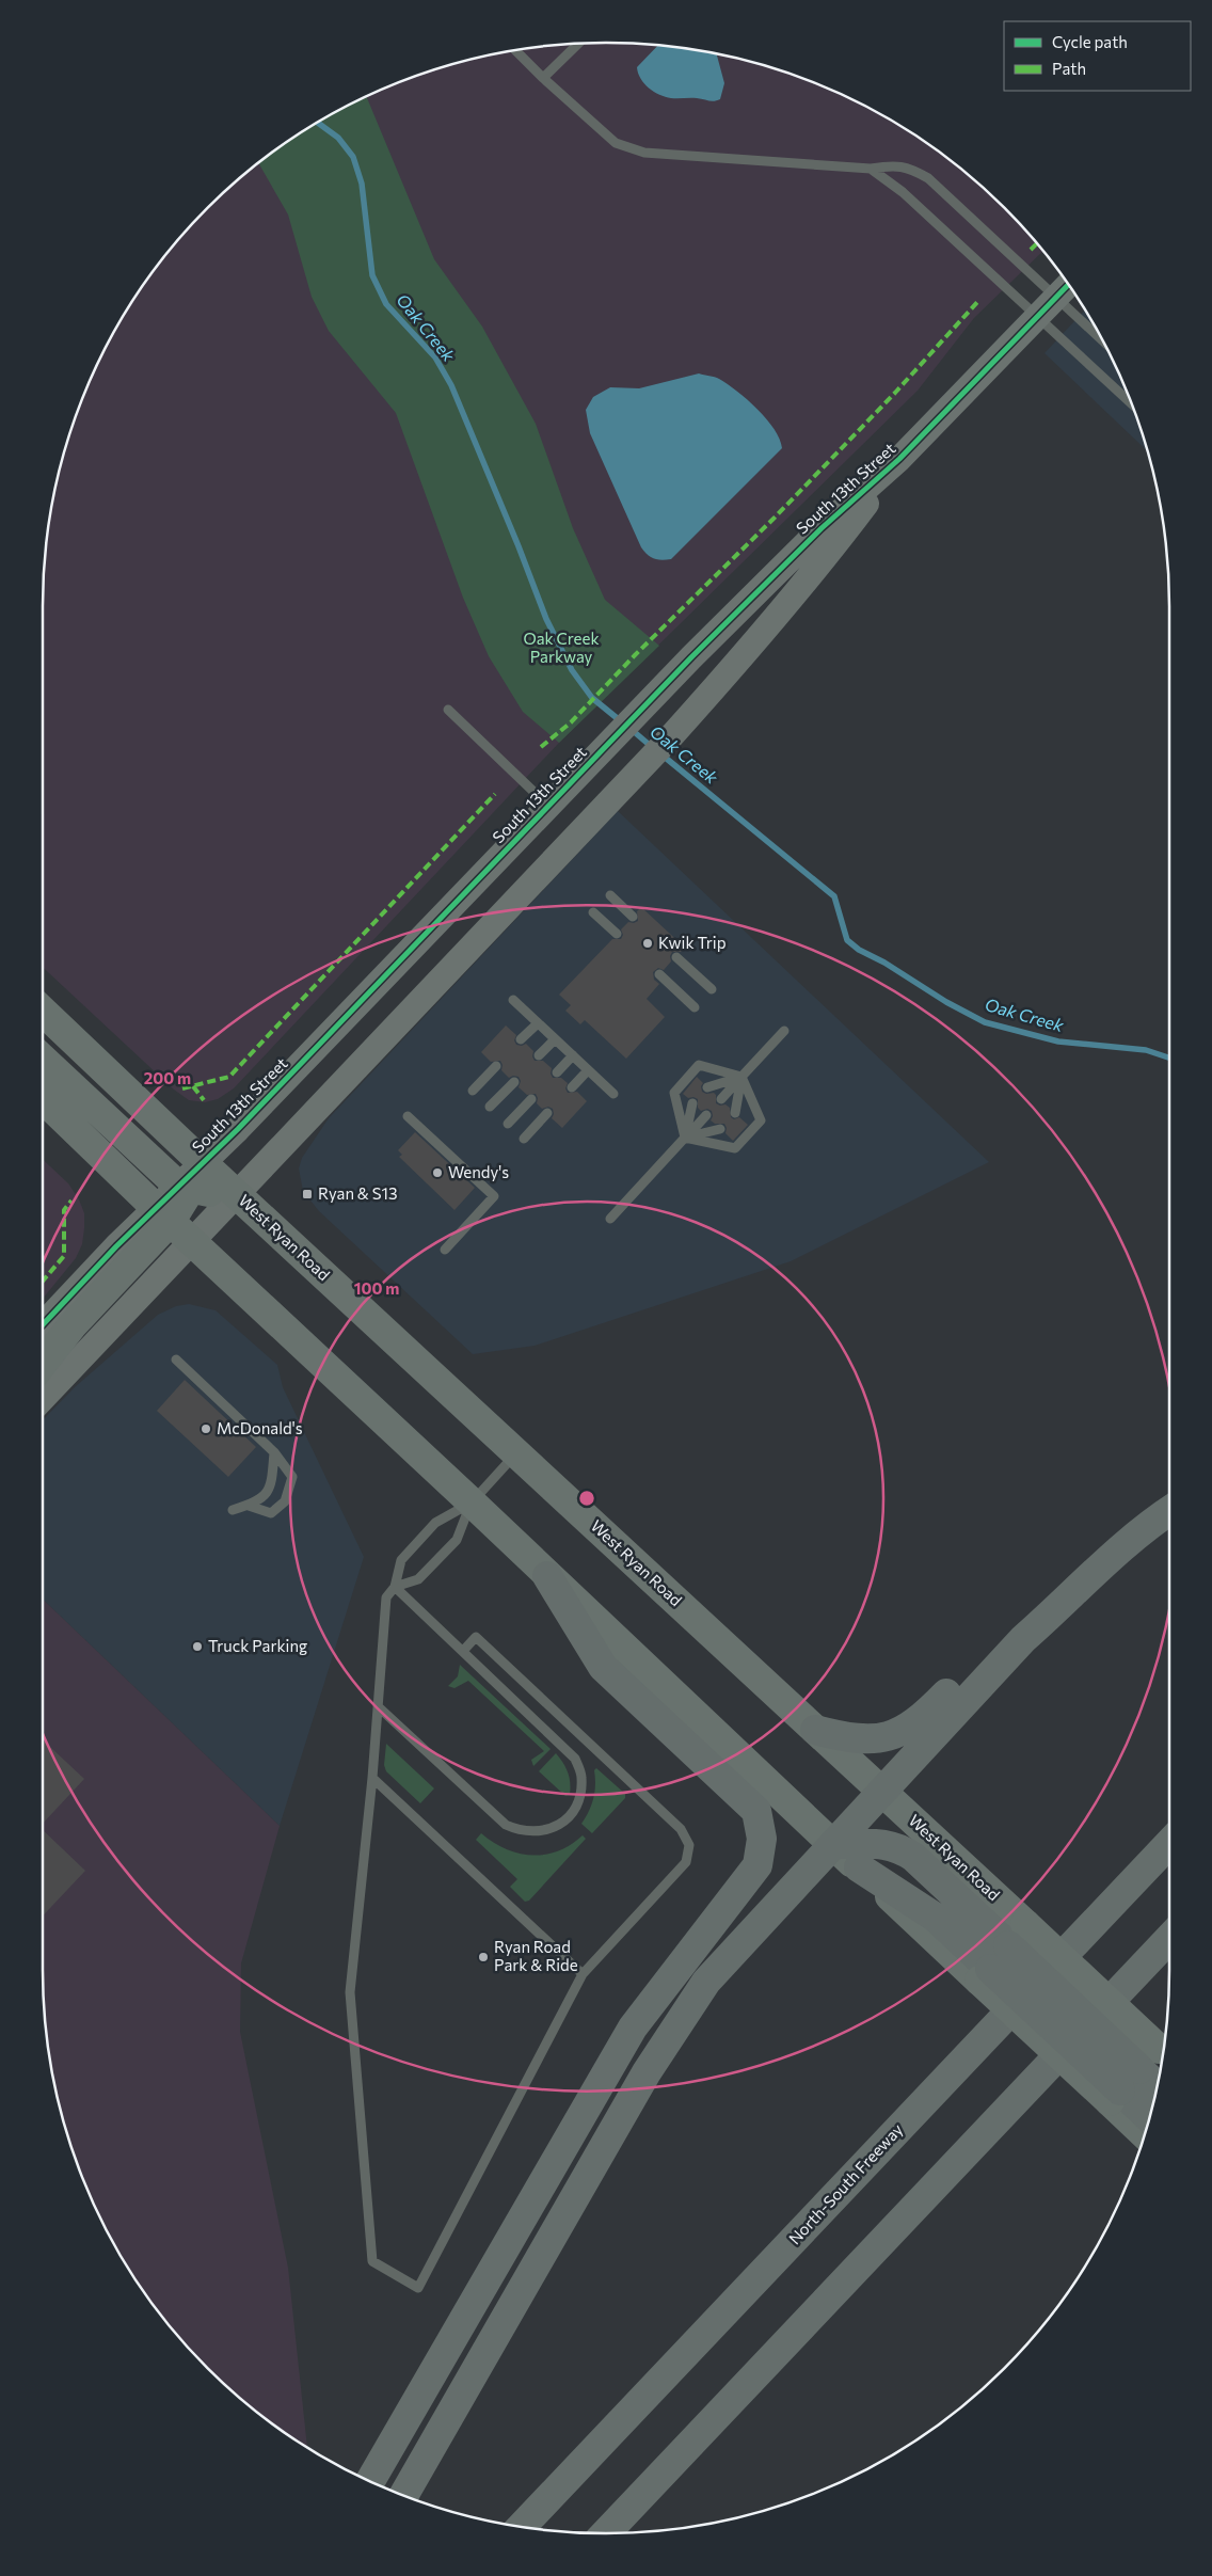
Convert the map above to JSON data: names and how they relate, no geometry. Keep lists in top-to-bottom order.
{
  "streets": {
    "highway": ["North-South Freeway"],
    "main road": ["West Ryan Road"],
    "street": ["South 13th Street"]
  },
  "crossings": [
    ["South 13th Street", "West Ryan Road"]
  ],
  "water": ["Oak Creek"],
  "parks": ["Oak Creek Parkway"],
  "places": {
    "other": [
      "Kwik Trip",
      "Wendy's",
      "McDonald's",
      "Truck Parking",
      "Ryan Road Park & Ride"
    ],
    "transit": ["Ryan & S13"]
  },
  "legend": ["Cycle path", "Path"],
  "rings": ["200 m", "100 m"]
}
